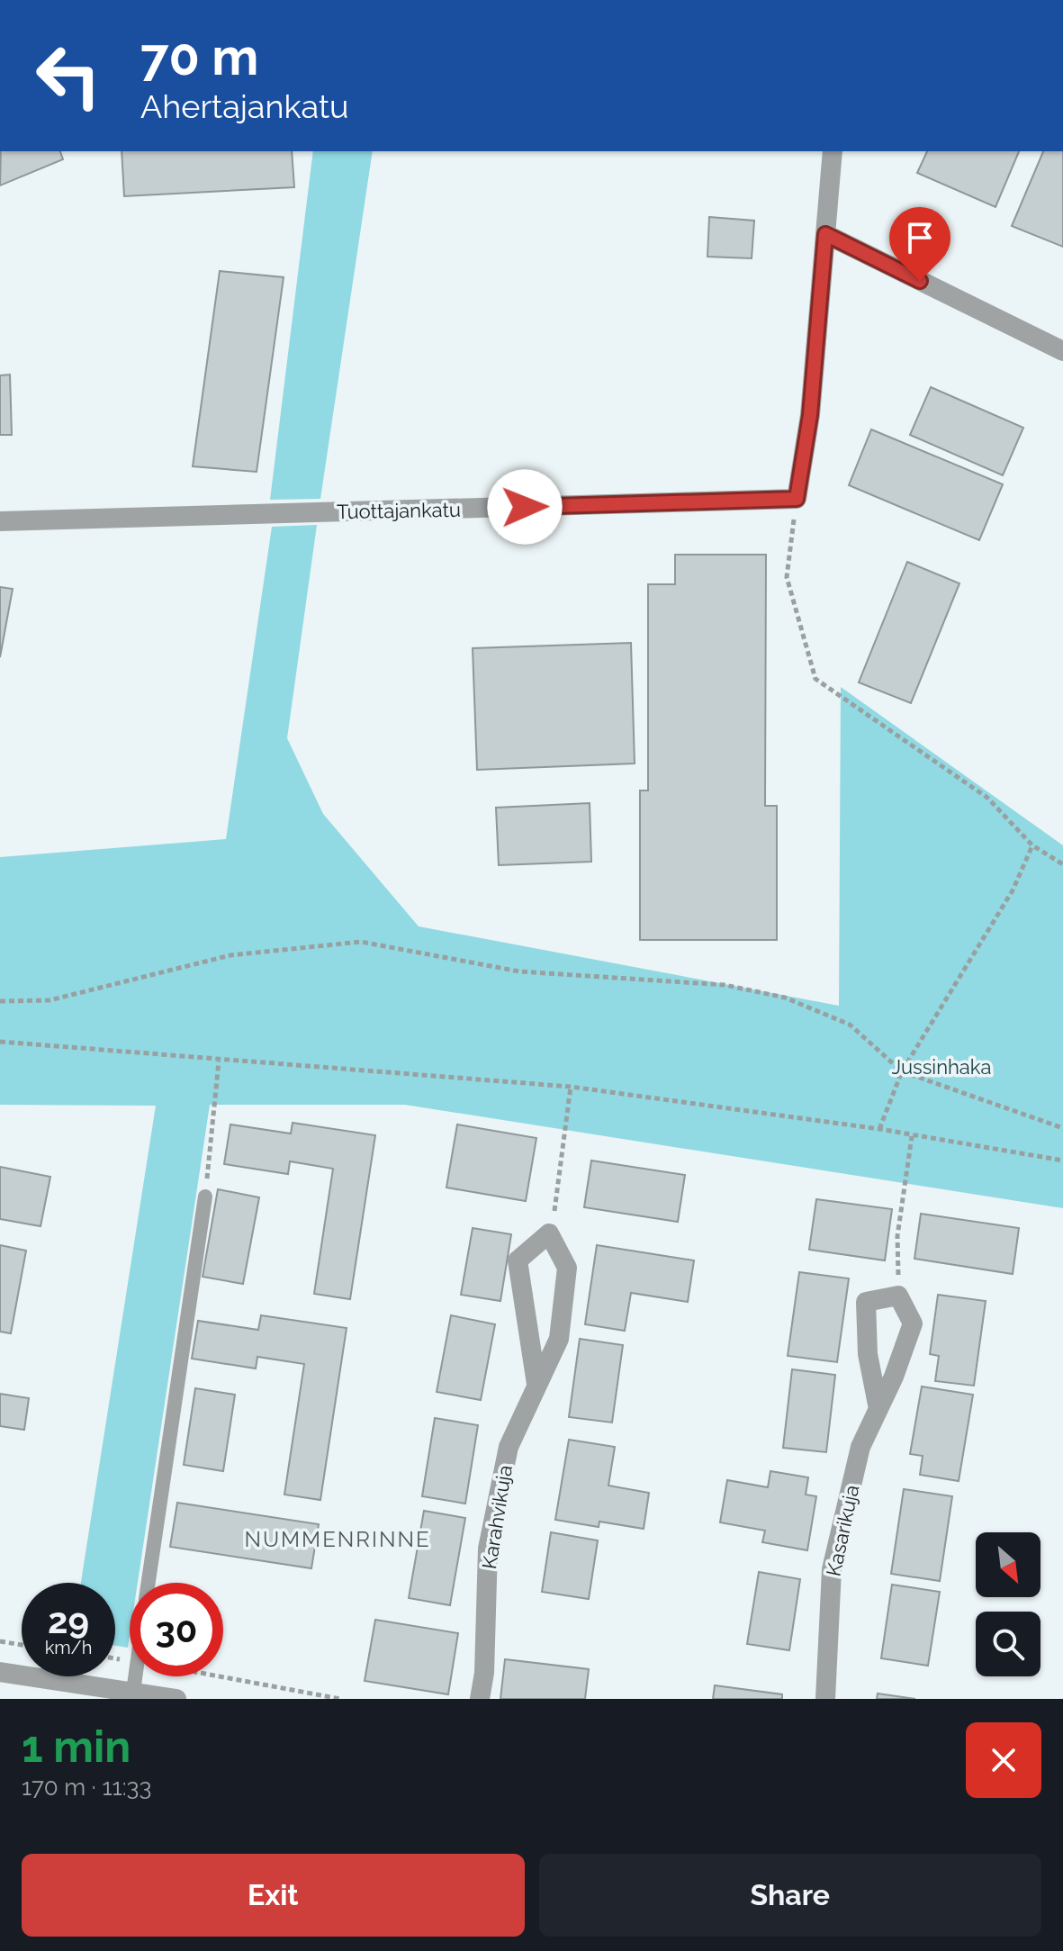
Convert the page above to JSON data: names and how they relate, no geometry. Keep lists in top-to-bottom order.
{
  "streets": {
    "street": ["Tuottajankatu", "Karahvikuja", "Kasarikuja"]
  },
  "districts": ["NUMMENRINNE"],
  "parks": ["Jussinhaka"],
  "north": "bottom right",
  "page": {
    "turn": ["70 m", "Ahertajankatu"],
    "speed": "29 km/h",
    "limit": "30",
    "heading": ["1 min", "170 m · 11:33"],
    "buttons": ["Exit", "Share"]
  }
}
